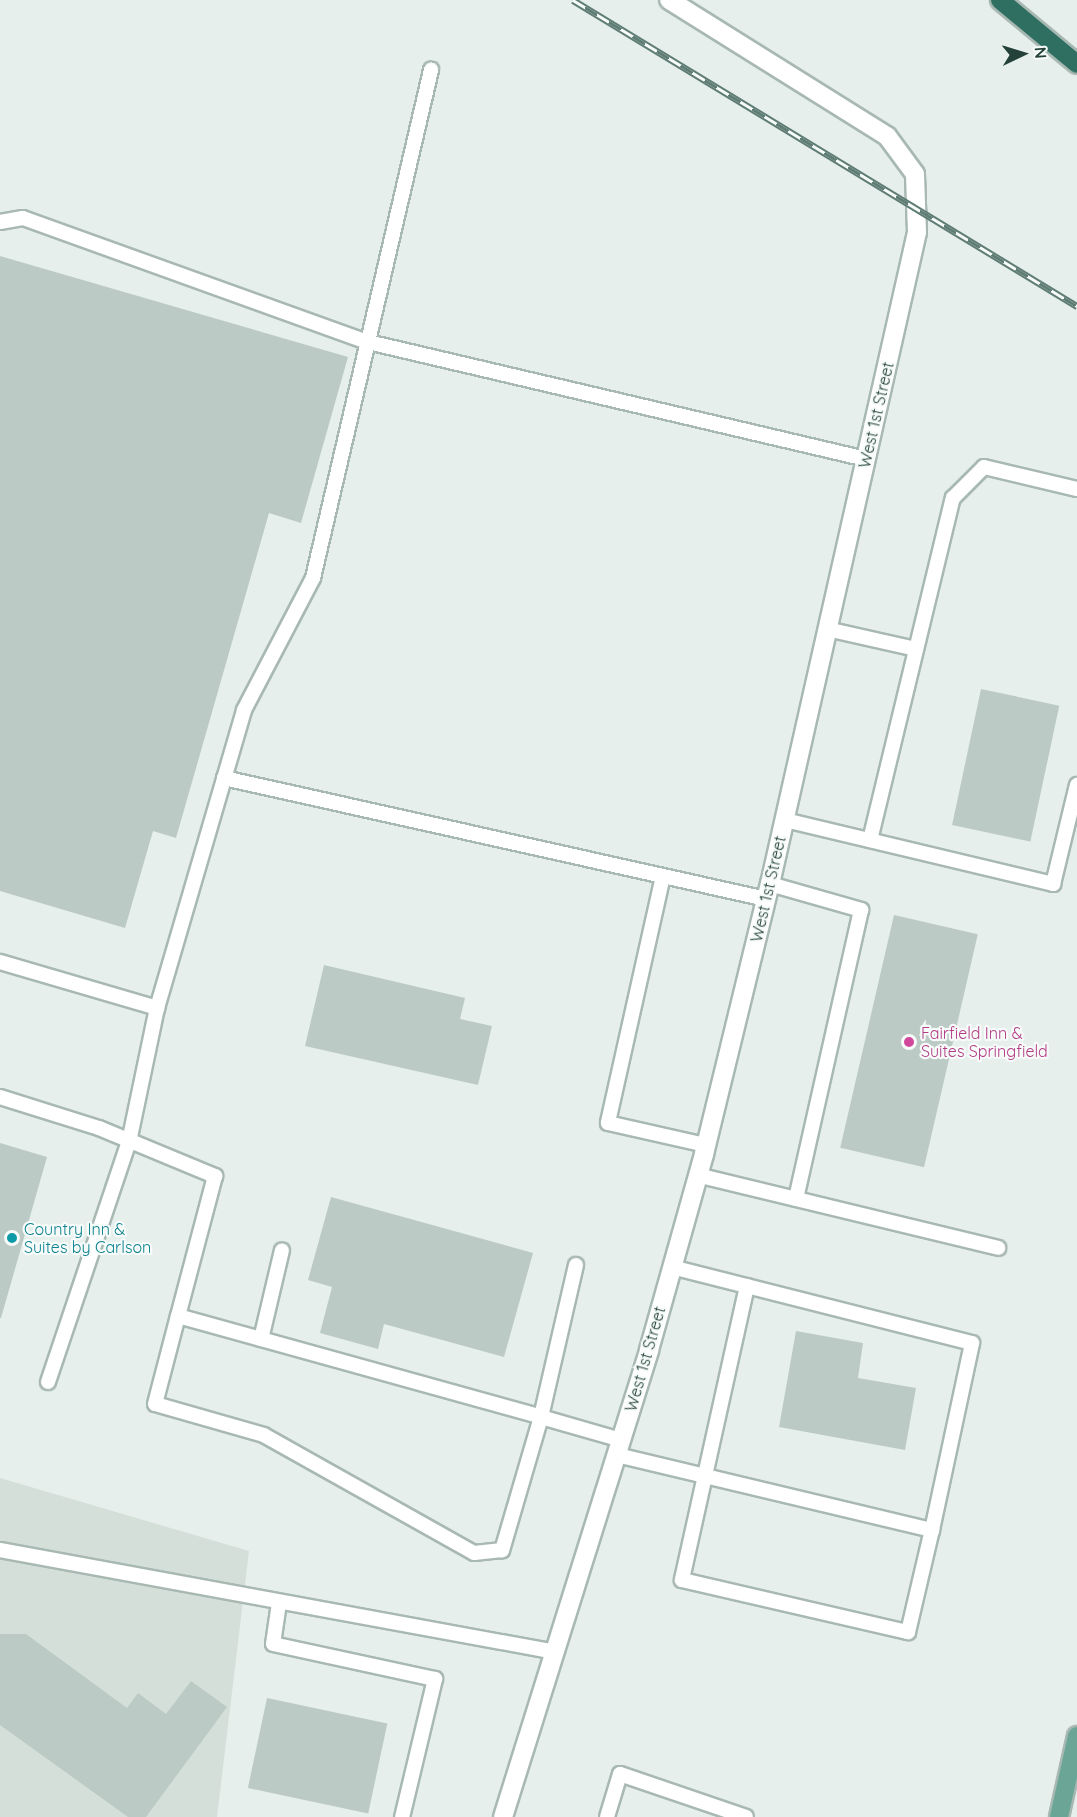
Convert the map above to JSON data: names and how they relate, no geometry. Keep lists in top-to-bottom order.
{
  "streets": {
    "street": ["West 1st Street"]
  },
  "places": ["Fairfield Inn & Suites Springfield", "Country Inn & Suites by Carlson"],
  "north": "right"
}
